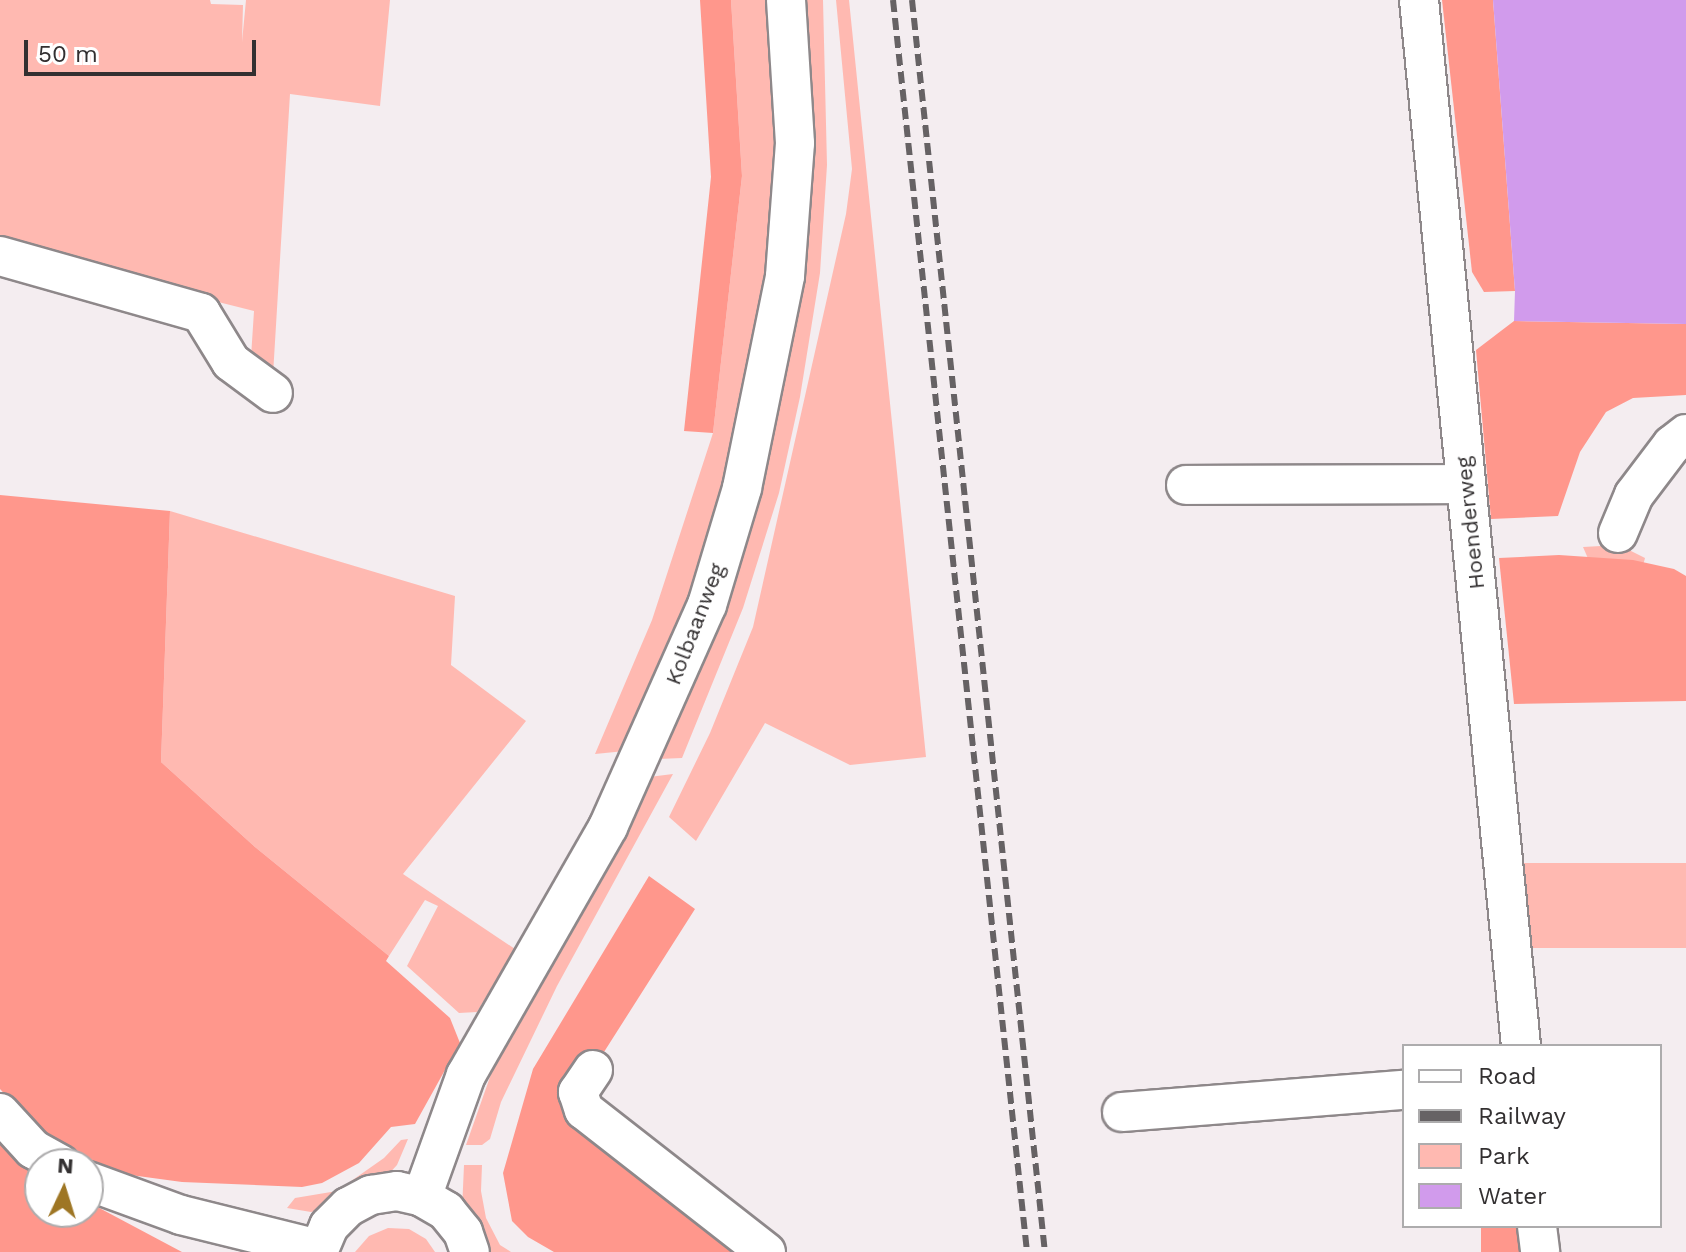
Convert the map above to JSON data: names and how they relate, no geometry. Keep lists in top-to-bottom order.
{
  "streets": {
    "street": ["Hoenderweg", "Kolbaanweg"]
  },
  "legend": [
    "Road",
    "Railway",
    "Park",
    "Water"
  ],
  "scale_bar": "50 m",
  "north": "top"
}
